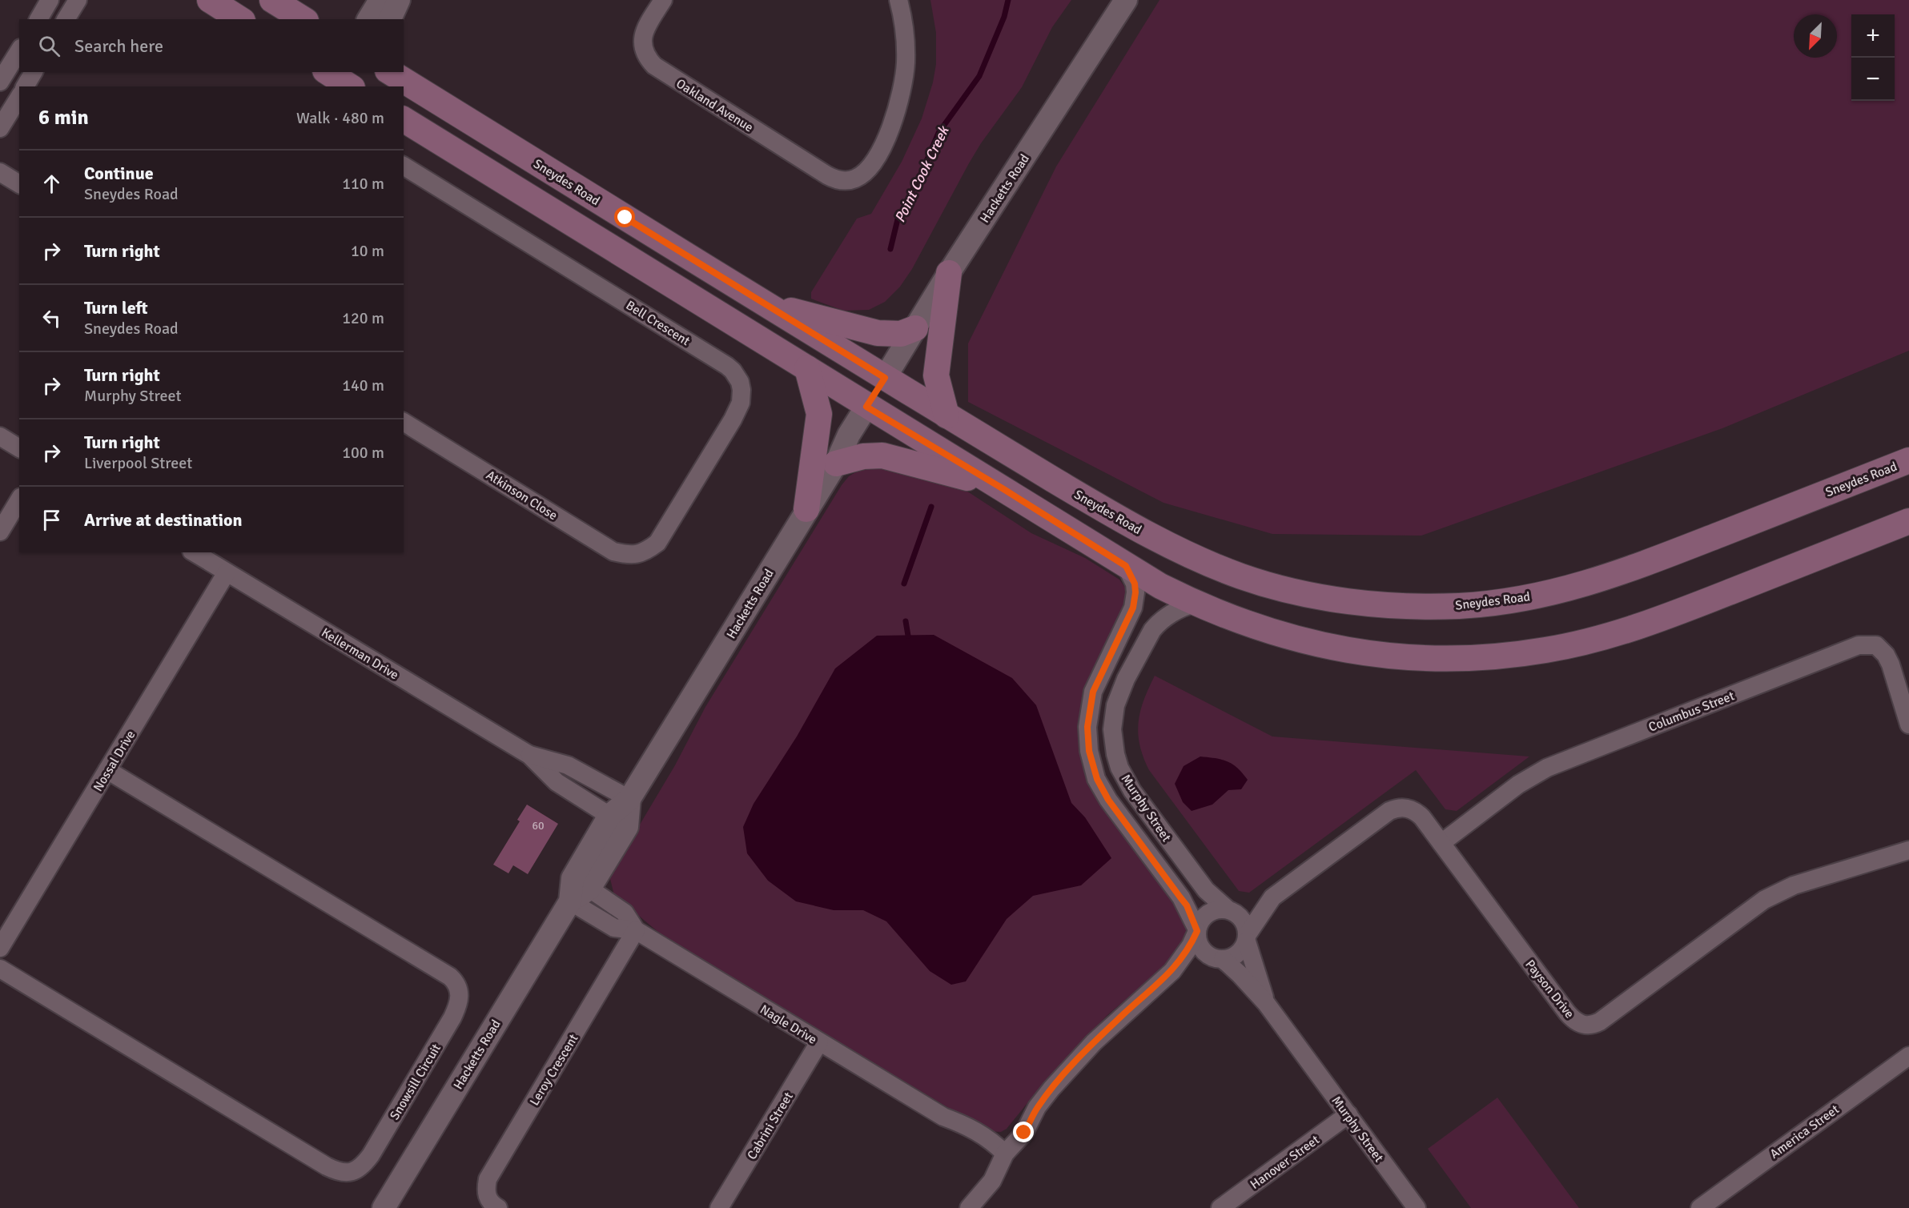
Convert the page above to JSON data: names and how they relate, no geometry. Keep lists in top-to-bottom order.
{
  "streets": {
    "main road": ["Sneydes Road"],
    "street": [
      "Oakland Avenue",
      "Hacketts Road",
      "Bell Crescent",
      "Atkinson Close",
      "Kellerman Drive",
      "Columbus Street",
      "Nossal Drive",
      "Murphy Street",
      "Payson Drive",
      "Nagle Drive",
      "Leroy Crescent",
      "Snowsill Circuit",
      "Cabrini Street",
      "America Street",
      "Hanover Street"
    ]
  },
  "crossings": [
    ["Sneydes Road", "Hacketts Road"],
    ["Hacketts Road", "Kellerman Drive"],
    ["Hacketts Road", "Nagle Drive"],
    ["Bell Crescent", "Atkinson Close"],
    ["Kellerman Drive", "Nossal Drive"],
    ["Columbus Street", "Payson Drive"],
    ["Nossal Drive", "Snowsill Circuit"],
    ["Murphy Street", "Payson Drive"],
    ["Murphy Street", "Hanover Street"],
    ["Nagle Drive", "Leroy Crescent"],
    ["Nagle Drive", "Cabrini Street"]
  ],
  "water": ["Point Cook Creek"],
  "house_numbers": ["60"],
  "north": "bottom left",
  "page": {
    "map_buttons": ["+", "−"],
    "search": "Search here",
    "heading": ["6 min", "Walk · 480 m"],
    "list": [
      ["Continue", "Sneydes Road", "110 m"],
      ["Turn right", "10 m"],
      ["Turn left", "Sneydes Road", "120 m"],
      ["Turn right", "Murphy Street", "140 m"],
      ["Turn right", "Liverpool Street", "100 m"],
      "Arrive at destination"
    ]
  }
}
